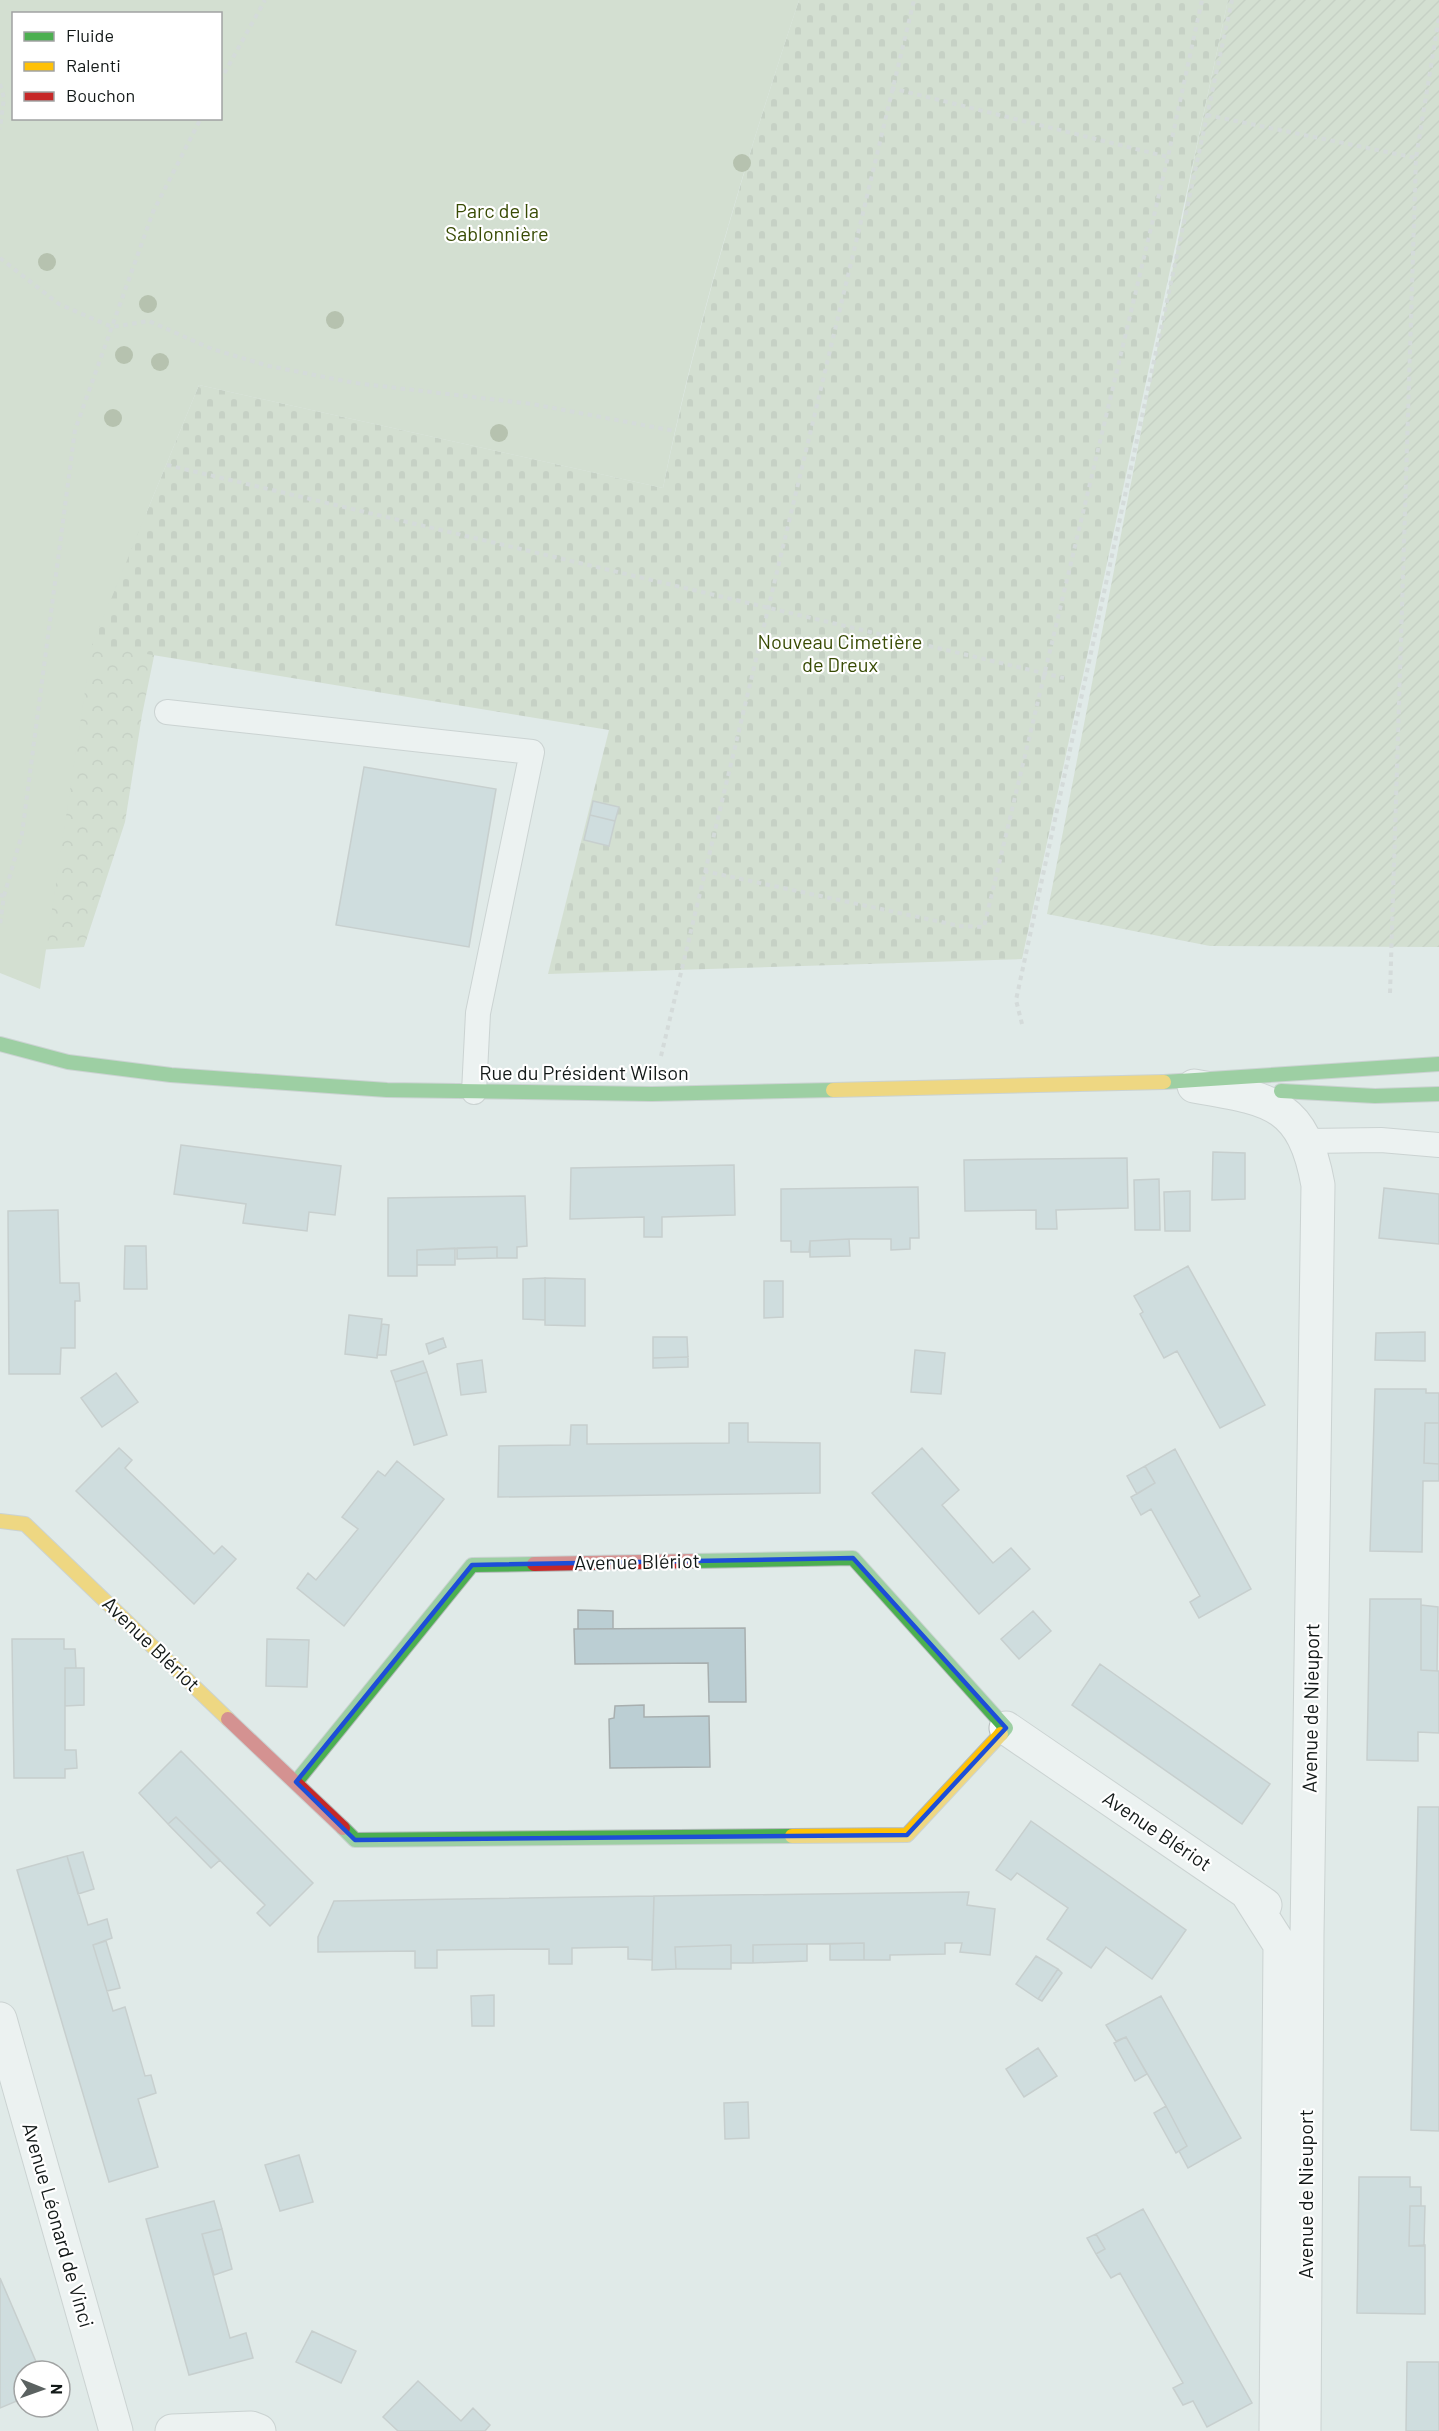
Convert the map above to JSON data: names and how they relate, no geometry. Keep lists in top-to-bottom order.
{
  "streets": {
    "street": [
      "Rue du Président Wilson",
      "Avenue Blériot",
      "Avenue de Nieuport",
      "Avenue Léonard de Vinci"
    ]
  },
  "crossings": [
    ["Rue du Président Wilson", "Avenue de Nieuport"],
    ["Avenue Blériot", "Avenue de Nieuport"]
  ],
  "parks": ["Parc de la Sablonnière", "Nouveau Cimetière de Dreux"],
  "legend": ["Fluide", "Ralenti", "Bouchon"],
  "north": "right"
}
